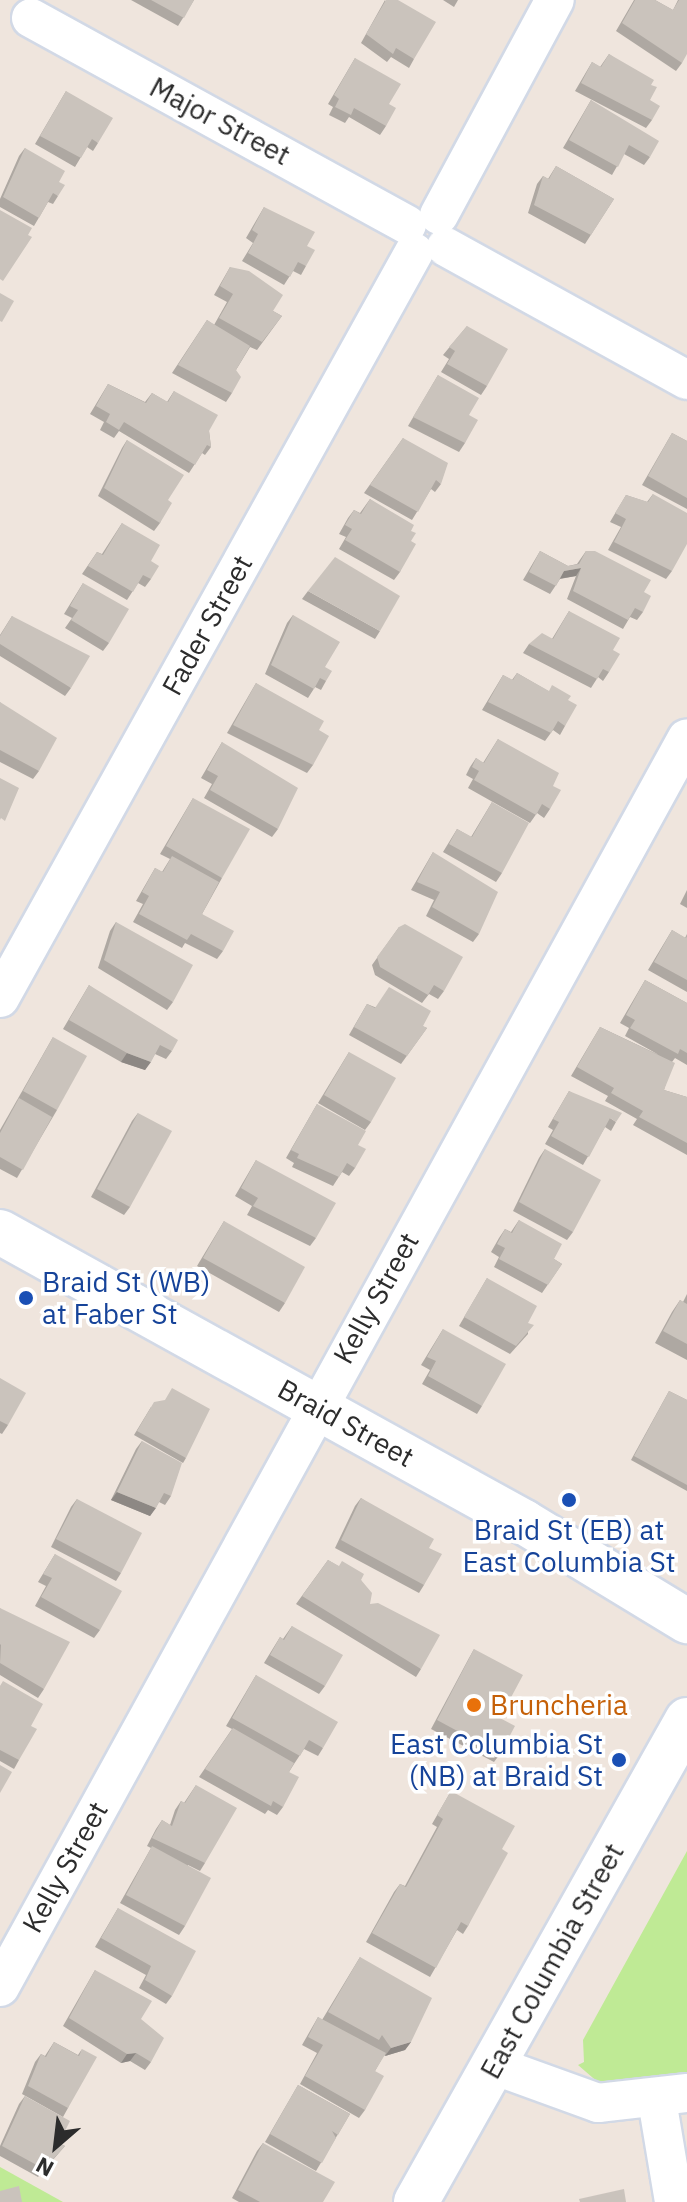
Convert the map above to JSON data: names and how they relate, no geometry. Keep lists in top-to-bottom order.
{
  "streets": {
    "main road": ["Braid Street", "East Columbia Street"],
    "street": ["Major Street", "Fader Street", "Kelly Street"]
  },
  "crossings": [
    ["Major Street", "Fader Street"],
    ["Kelly Street", "Braid Street"]
  ],
  "places": [
    "Braid St (WB) at Faber St",
    "Braid St (EB) at East Columbia St",
    "Bruncheria",
    "East Columbia St (NB) at Braid St"
  ],
  "north": "bottom left"
}
